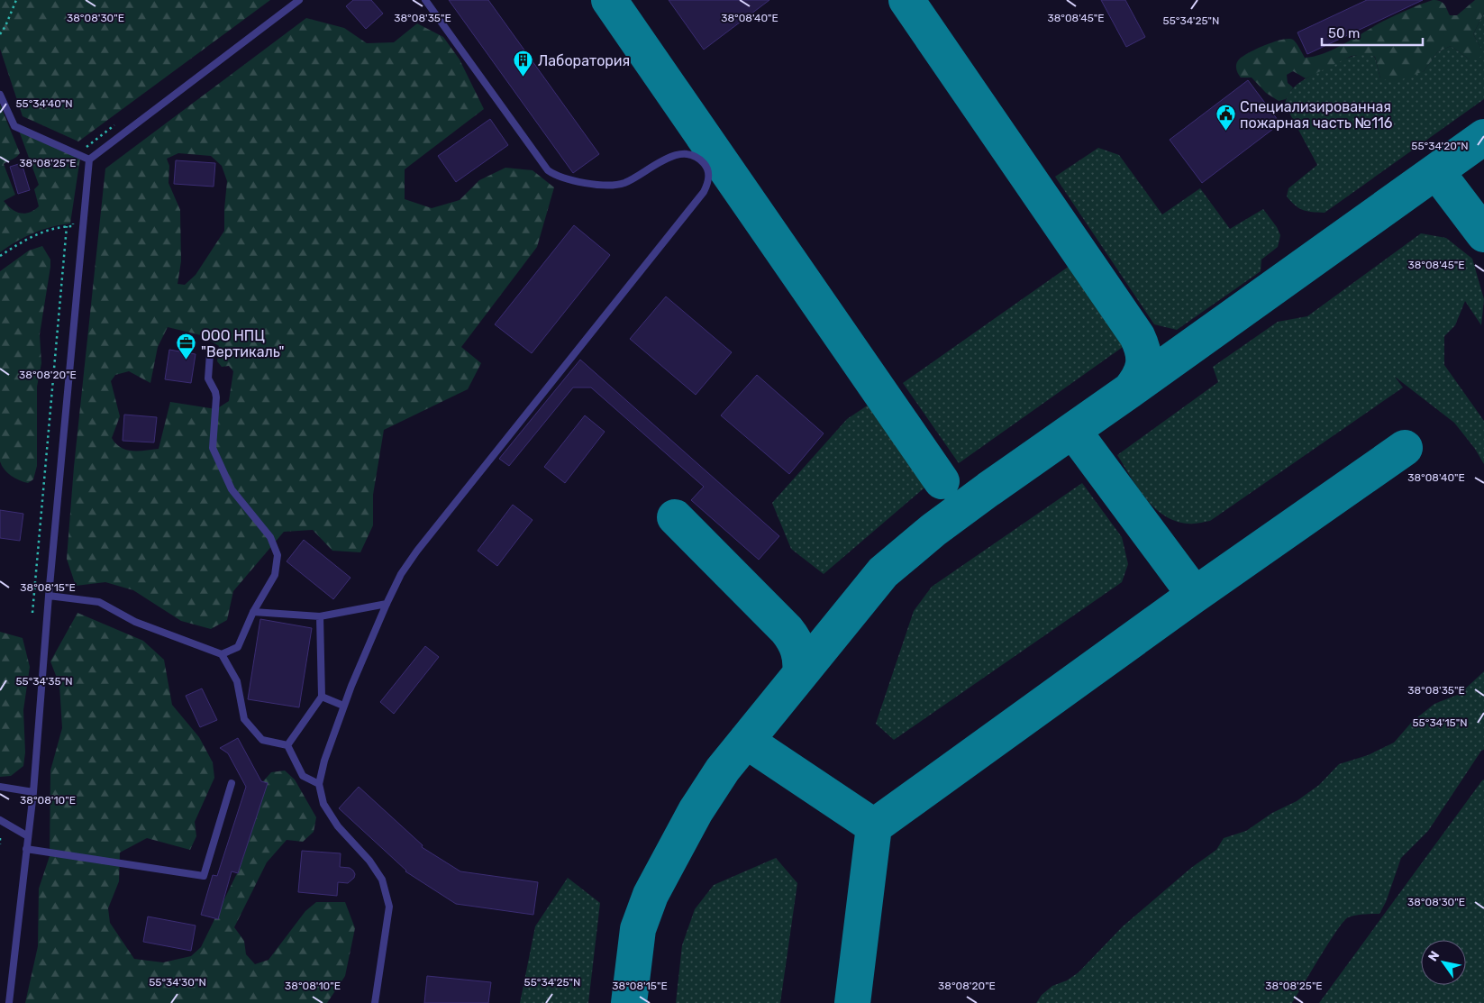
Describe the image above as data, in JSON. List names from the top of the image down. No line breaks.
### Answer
{"places":{"building":["Лаборатория"],"public building":["Специализированная пожарная часть №116"],"office":["ООО НПЦ \"Вертикаль\""]},"scale_bar":"50 m","north":"top left","coordinates":["38°08'30\"E","38°08'35\"E","38°08'40\"E","38°08'45\"E","55°34'25\"N","55°34'40\"N","55°34'20\"N","38°08'25\"E","38°08'20\"E","38°08'15\"E","55°34'35\"N","55°34'15\"N","38°08'10\"E","55°34'30\"N"]}
